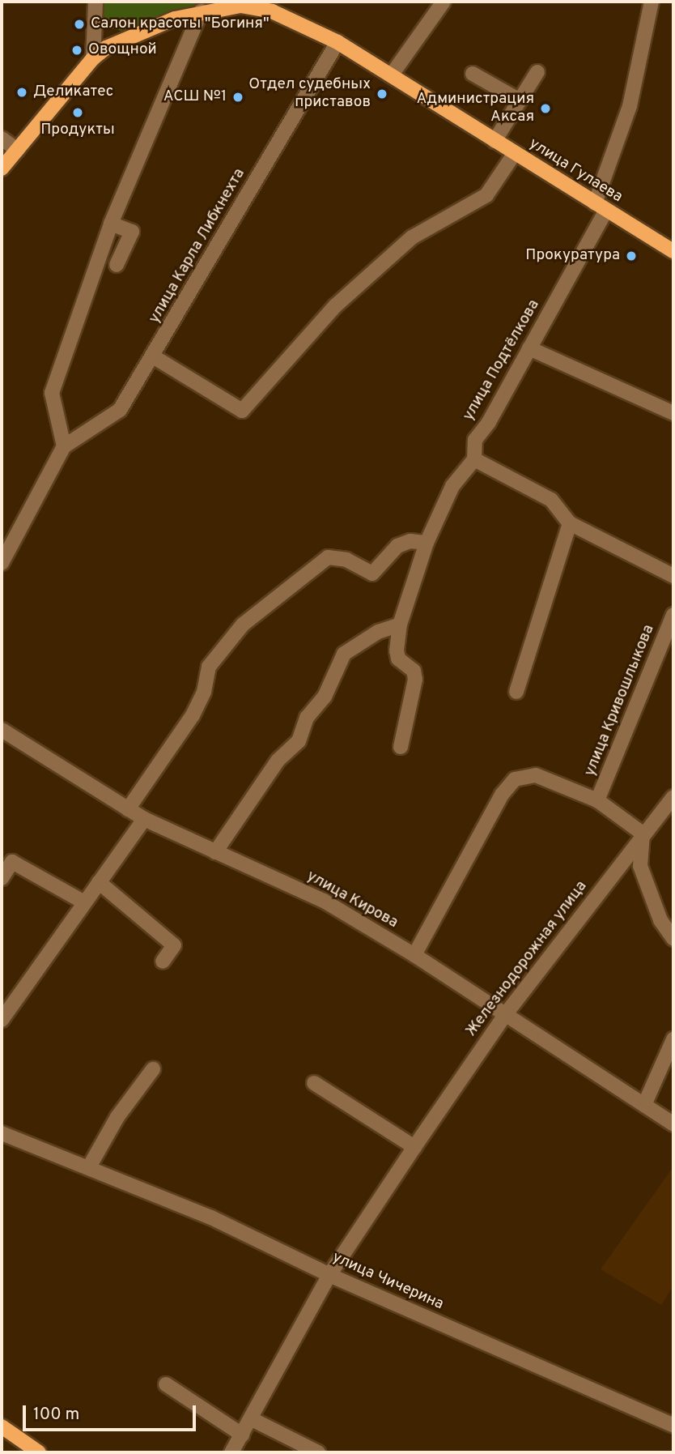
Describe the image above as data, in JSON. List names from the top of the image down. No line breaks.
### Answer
{"streets":{"main road":["улица Гулаева"],"street":["улица Карла Либкнехта","улица Подтёлкова","улица Кривошлыкова","улица Кирова","Железнодорожная улица","улица Чичерина"]},"crossings":[["улица Гулаева","улица Карла Либкнехта"],["улица Гулаева","улица Подтёлкова"],["улица Кривошлыкова","улица Кирова"],["улица Кривошлыкова","Железнодорожная улица"],["улица Кирова","Железнодорожная улица"],["Железнодорожная улица","улица Чичерина"]],"places":["Салон красоты \"Богиня\"","Овощной","Деликатес","Отдел судебных приставов","АСШ №1","Администрация Аксая","Продукты","Прокуратура"],"scale_bar":"100 m"}
